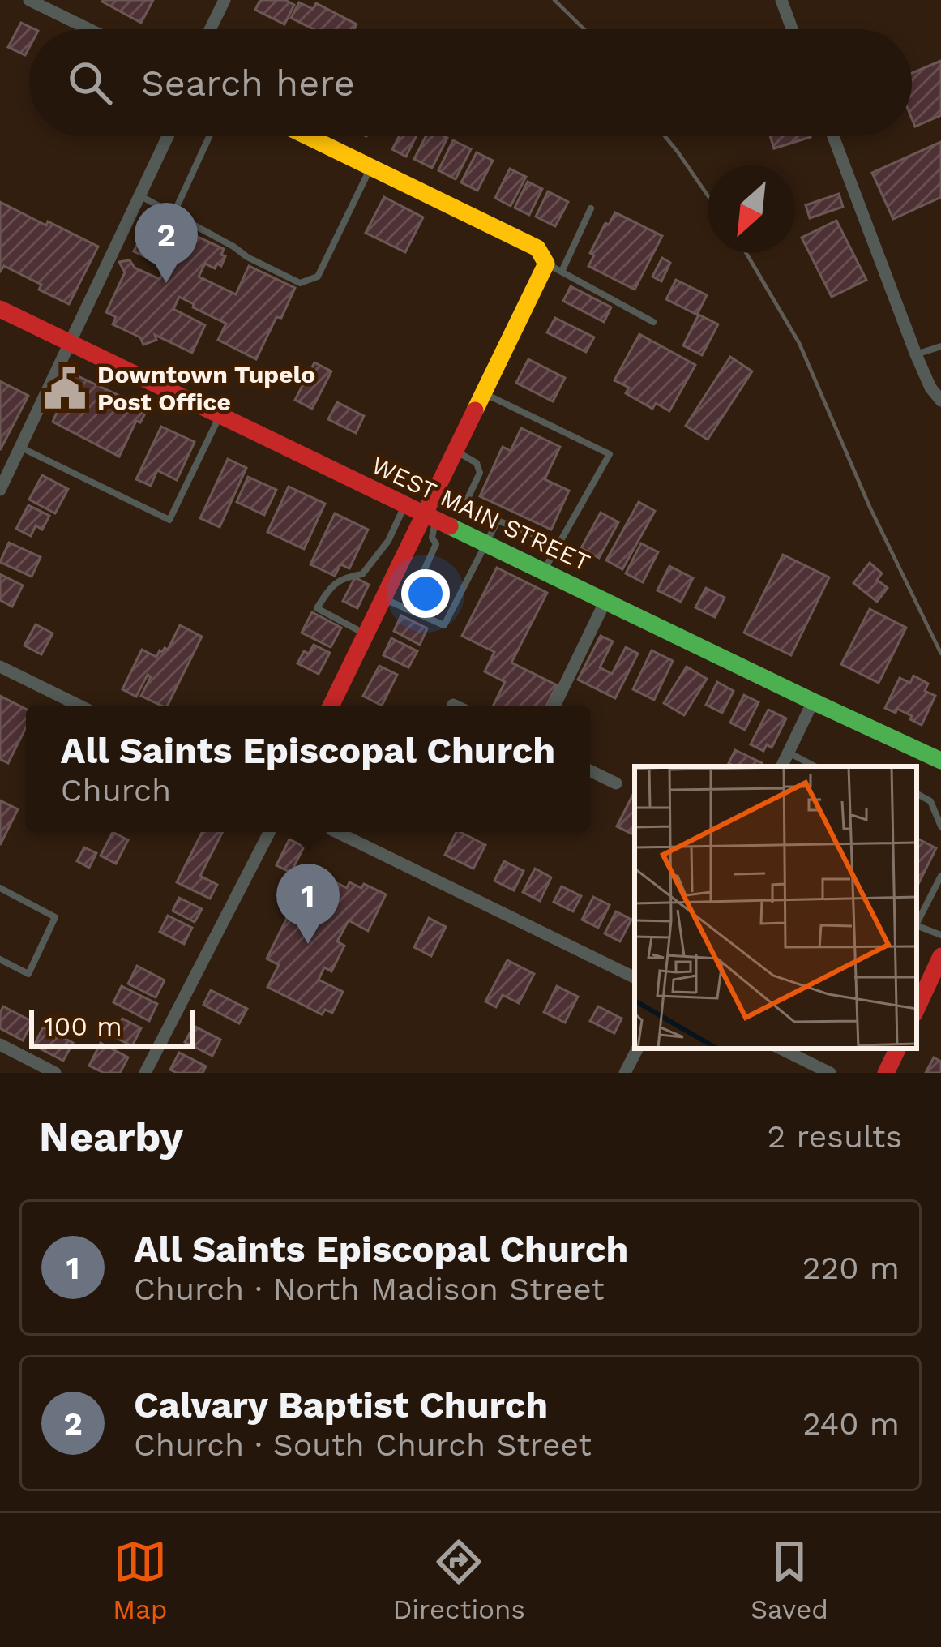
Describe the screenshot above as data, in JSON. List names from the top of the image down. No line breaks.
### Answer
{"streets":{"main road":["WEST MAIN STREET"]},"places":{"public building":["Downtown Tupelo Post Office"]},"scale_bar":"100 m","north":"bottom left","page":{"search":"Search here","pins":["2","1"],"popup":["All Saints Episcopal Church","Church"],"scale":"100 m","heading":["Nearby","2 results"],"list":[{"mark":"1","name":"All Saints Episcopal Church","note":"Church · North Madison Street","value":"220 m"},{"mark":"2","name":"Calvary Baptist Church","note":"Church · South Church Street","value":"240 m"}],"nav":["Map","Directions","Saved"]}}
